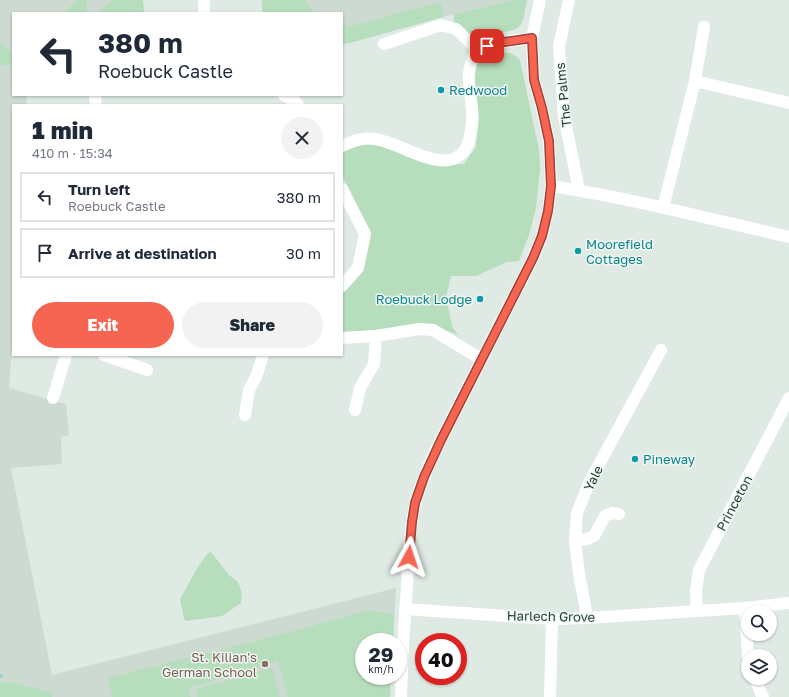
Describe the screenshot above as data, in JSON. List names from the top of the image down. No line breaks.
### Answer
{"streets":{"street":["The Palms","Yale","Princeton","Harlech Grove"]},"crossings":[["Yale","Harlech Grove"],["Princeton","Harlech Grove"]],"places":["Redwood","Moorefield Cottages","Roebuck Lodge","Pineway","St. Kilian's German School"],"page":{"turn":["380 m","Roebuck Castle"],"heading":["1 min","410 m · 15:34"],"list":[{"name":"Turn left","note":"Roebuck Castle","value":"380 m"},{"name":"Arrive at destination","value":"30 m"}],"buttons":["Exit","Share"],"speed":"29 km/h","limit":"40"}}
